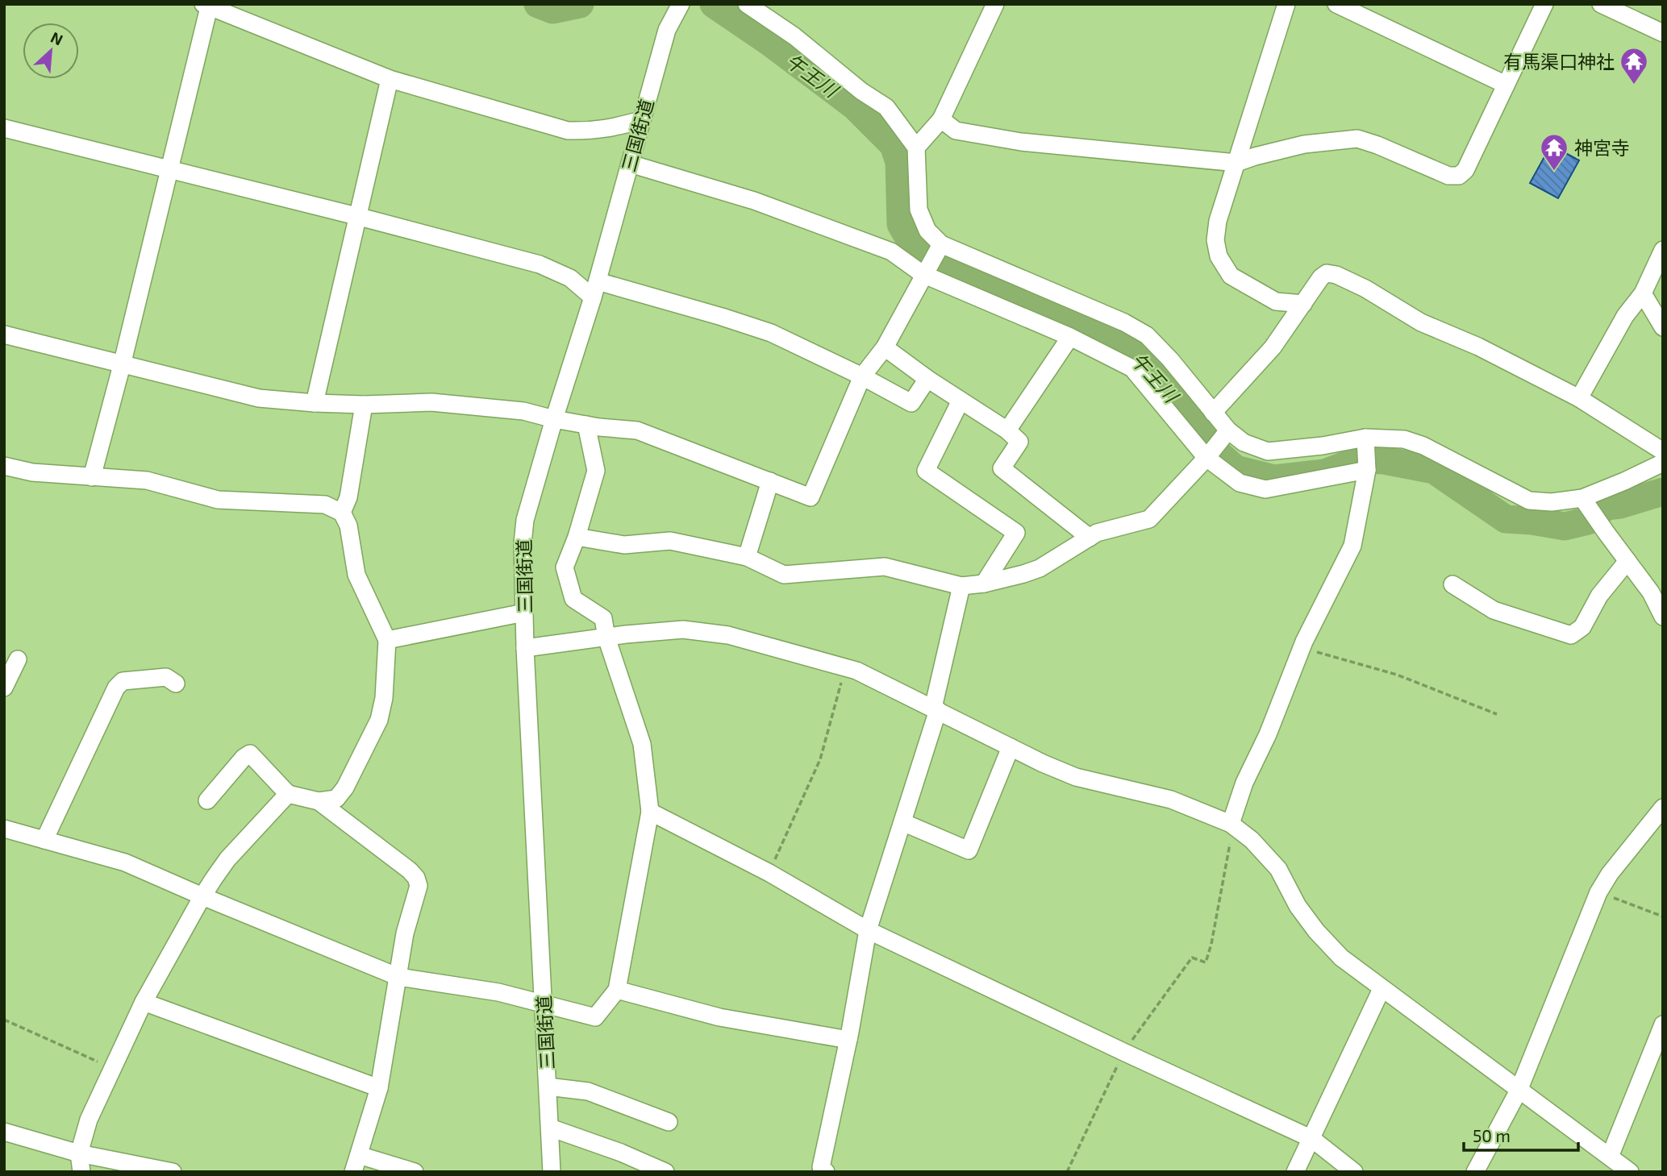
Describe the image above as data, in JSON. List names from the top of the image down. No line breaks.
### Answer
{"streets":{"street":["三国街道"]},"water":["午王川"],"places":{"temple":["有馬渠口神社","神宮寺"]},"scale_bar":"50 m","north":"top right"}
